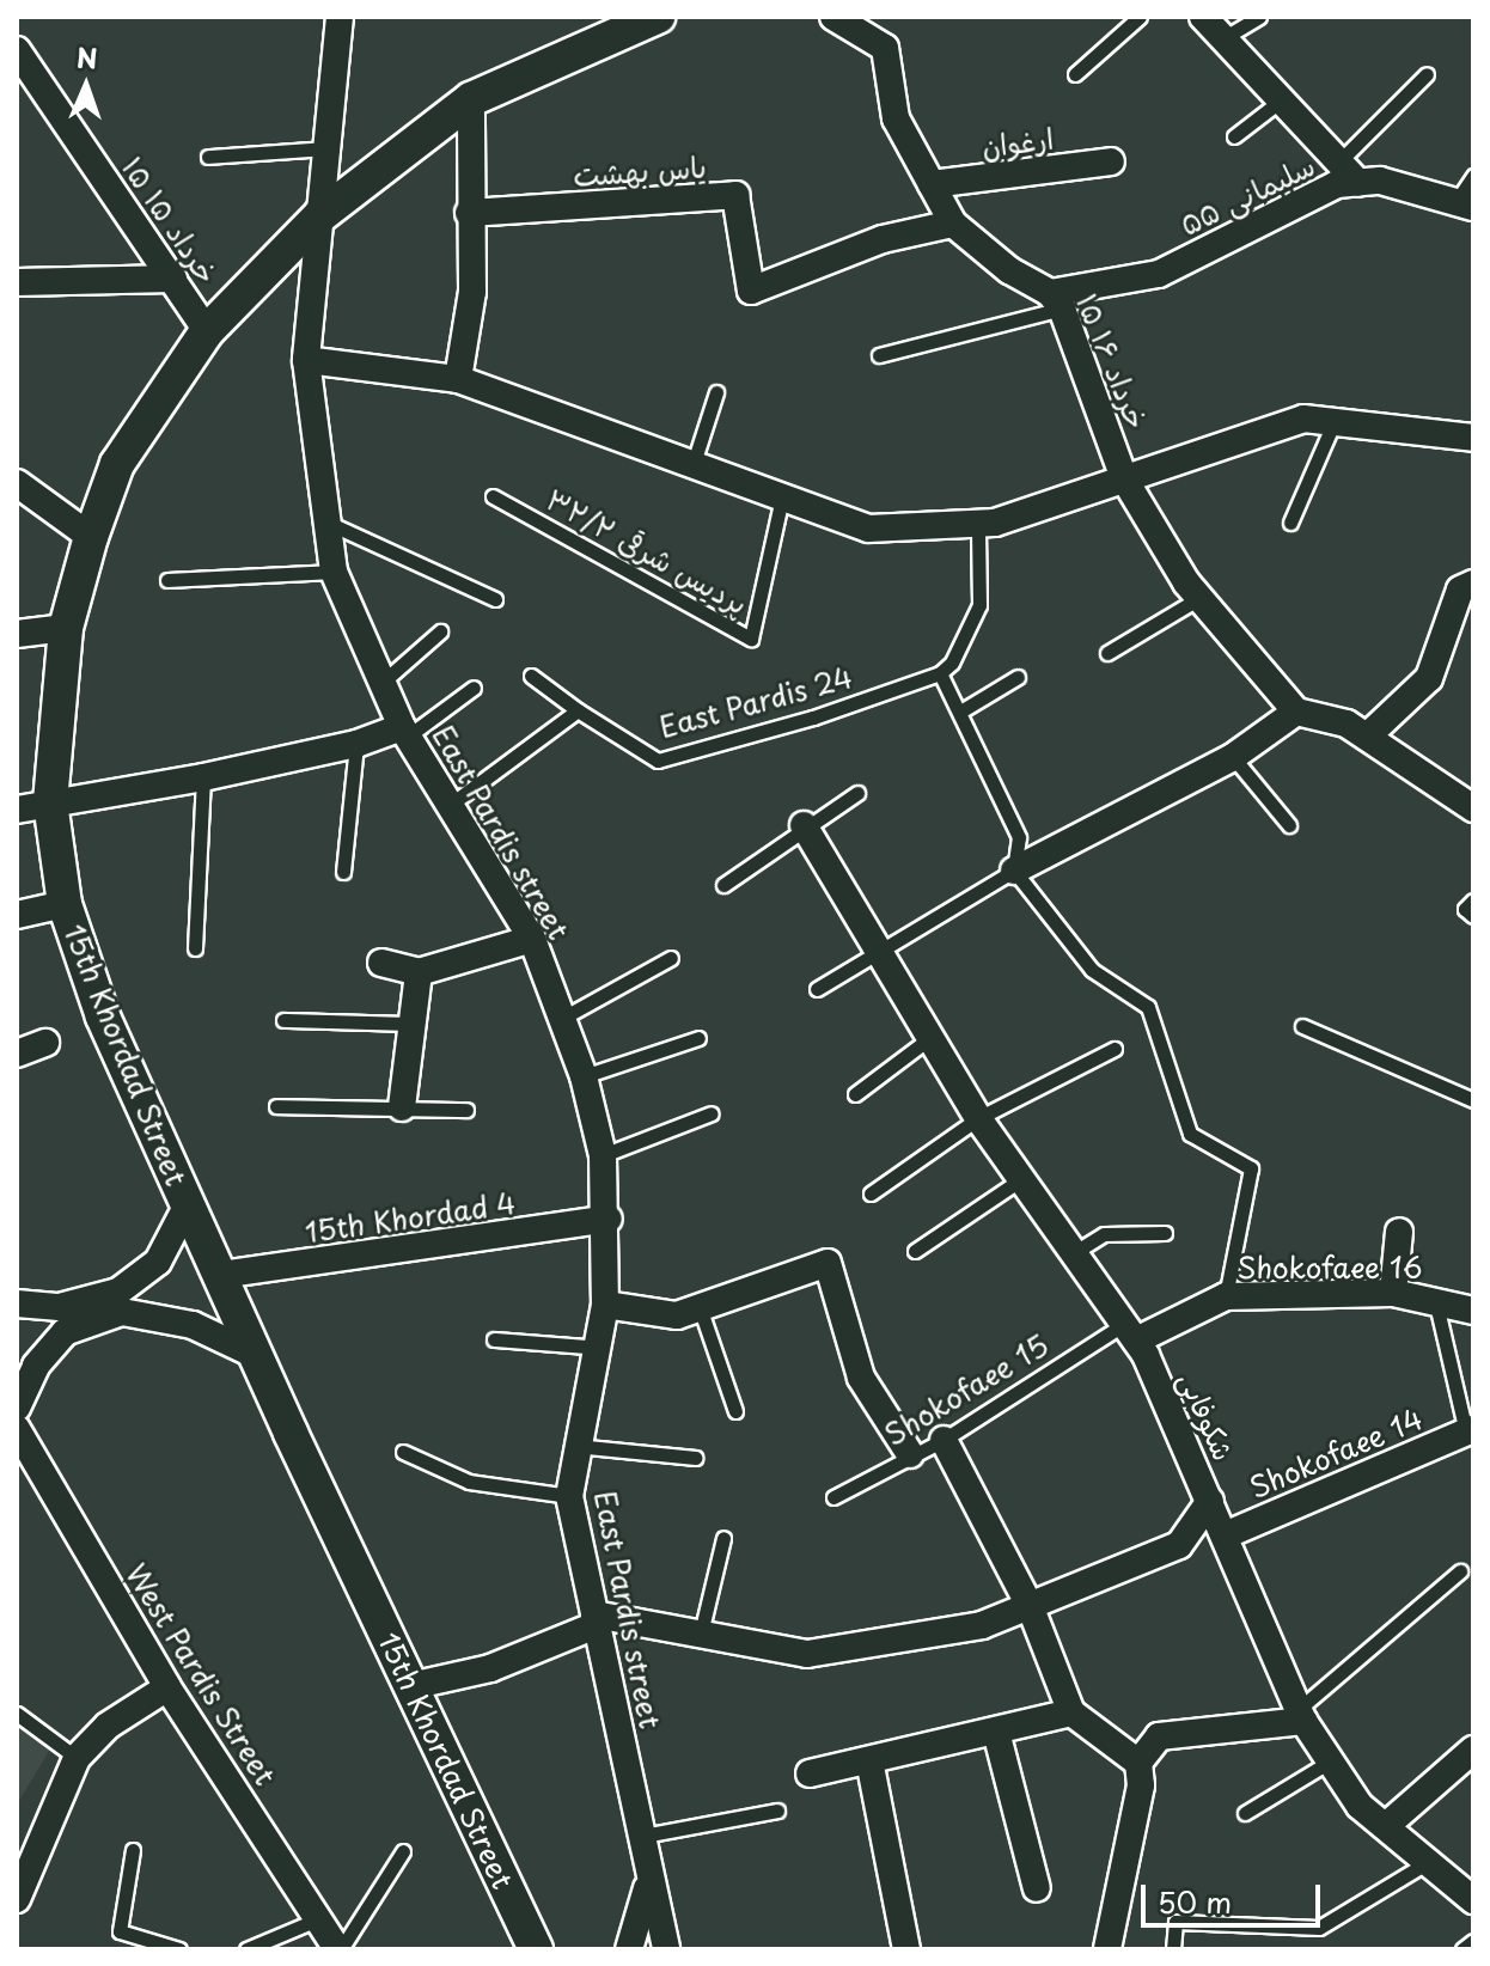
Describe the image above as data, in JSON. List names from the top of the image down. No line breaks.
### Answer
{"streets":{"street":["ارغوان","یاس بهشت","سلیمانی ۵۵","۱۵ خرداد ۱۵","۱۵ خرداد ۱۶","East Pardis street","15th Khordad Street","15th Khordad 4","Shokofaee 16","شکوفایی","Shokofaee 14","West Pardis Street"],"lane":["پردیس شرقی ۳۲/۲","East Pardis 24","Shokofaee 15"]},"crossings":[["ارغوان","۱۵ خرداد ۱۶"],["یاس بهشت","۱۵ خرداد ۱۶"],["سلیمانی ۵۵","۱۵ خرداد ۱۶"],["۱۵ خرداد ۱۵","15th Khordad Street"],["East Pardis street","15th Khordad Street"],["East Pardis street","15th Khordad 4"],["15th Khordad Street","15th Khordad 4"],["Shokofaee 16","Shokofaee 15"],["Shokofaee 16","شکوفایی"],["Shokofaee 15","شکوفایی"],["شکوفایی","Shokofaee 14"]],"scale_bar":"50 m","north":"top"}
